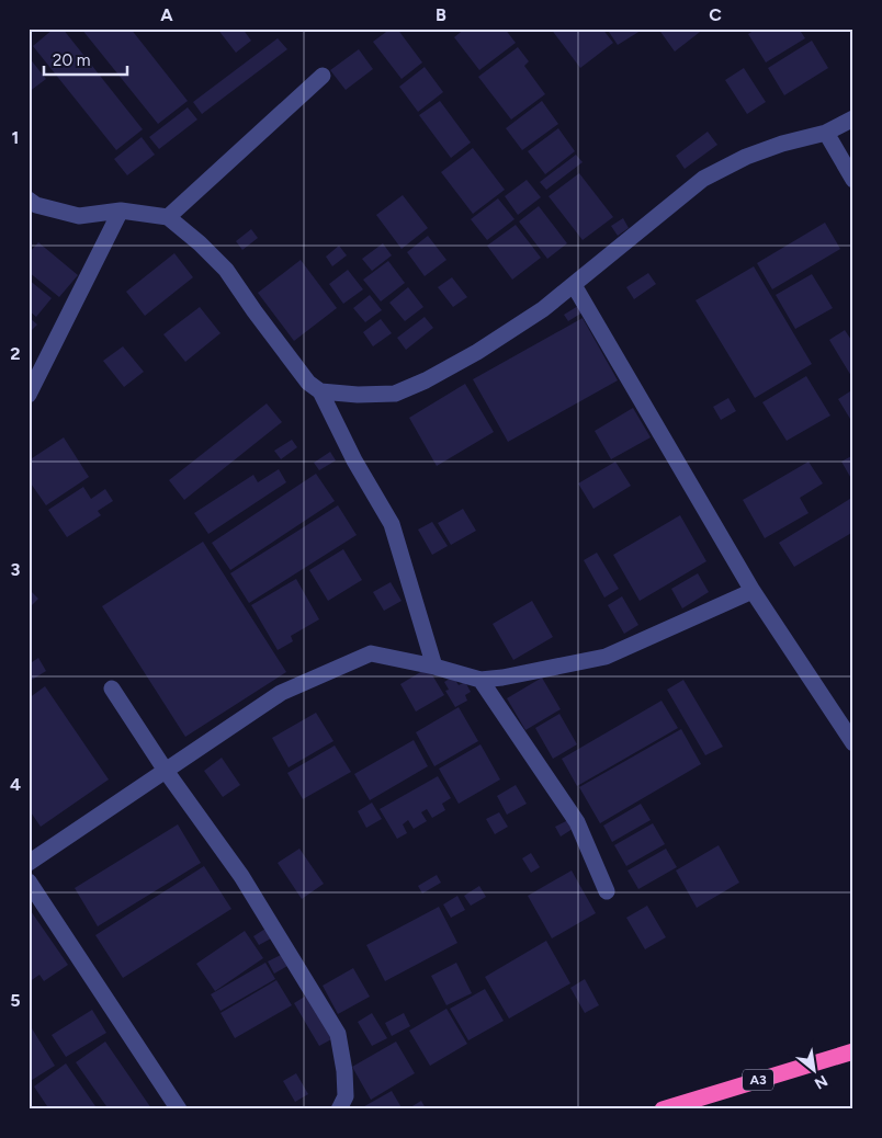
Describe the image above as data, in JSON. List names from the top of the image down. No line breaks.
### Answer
{"streets":{"highway":["A3"]},"scale_bar":"20 m","north":"bottom right","grid":{"columns":["A","B","C"],"rows":["1","2","3","4","5"]}}
